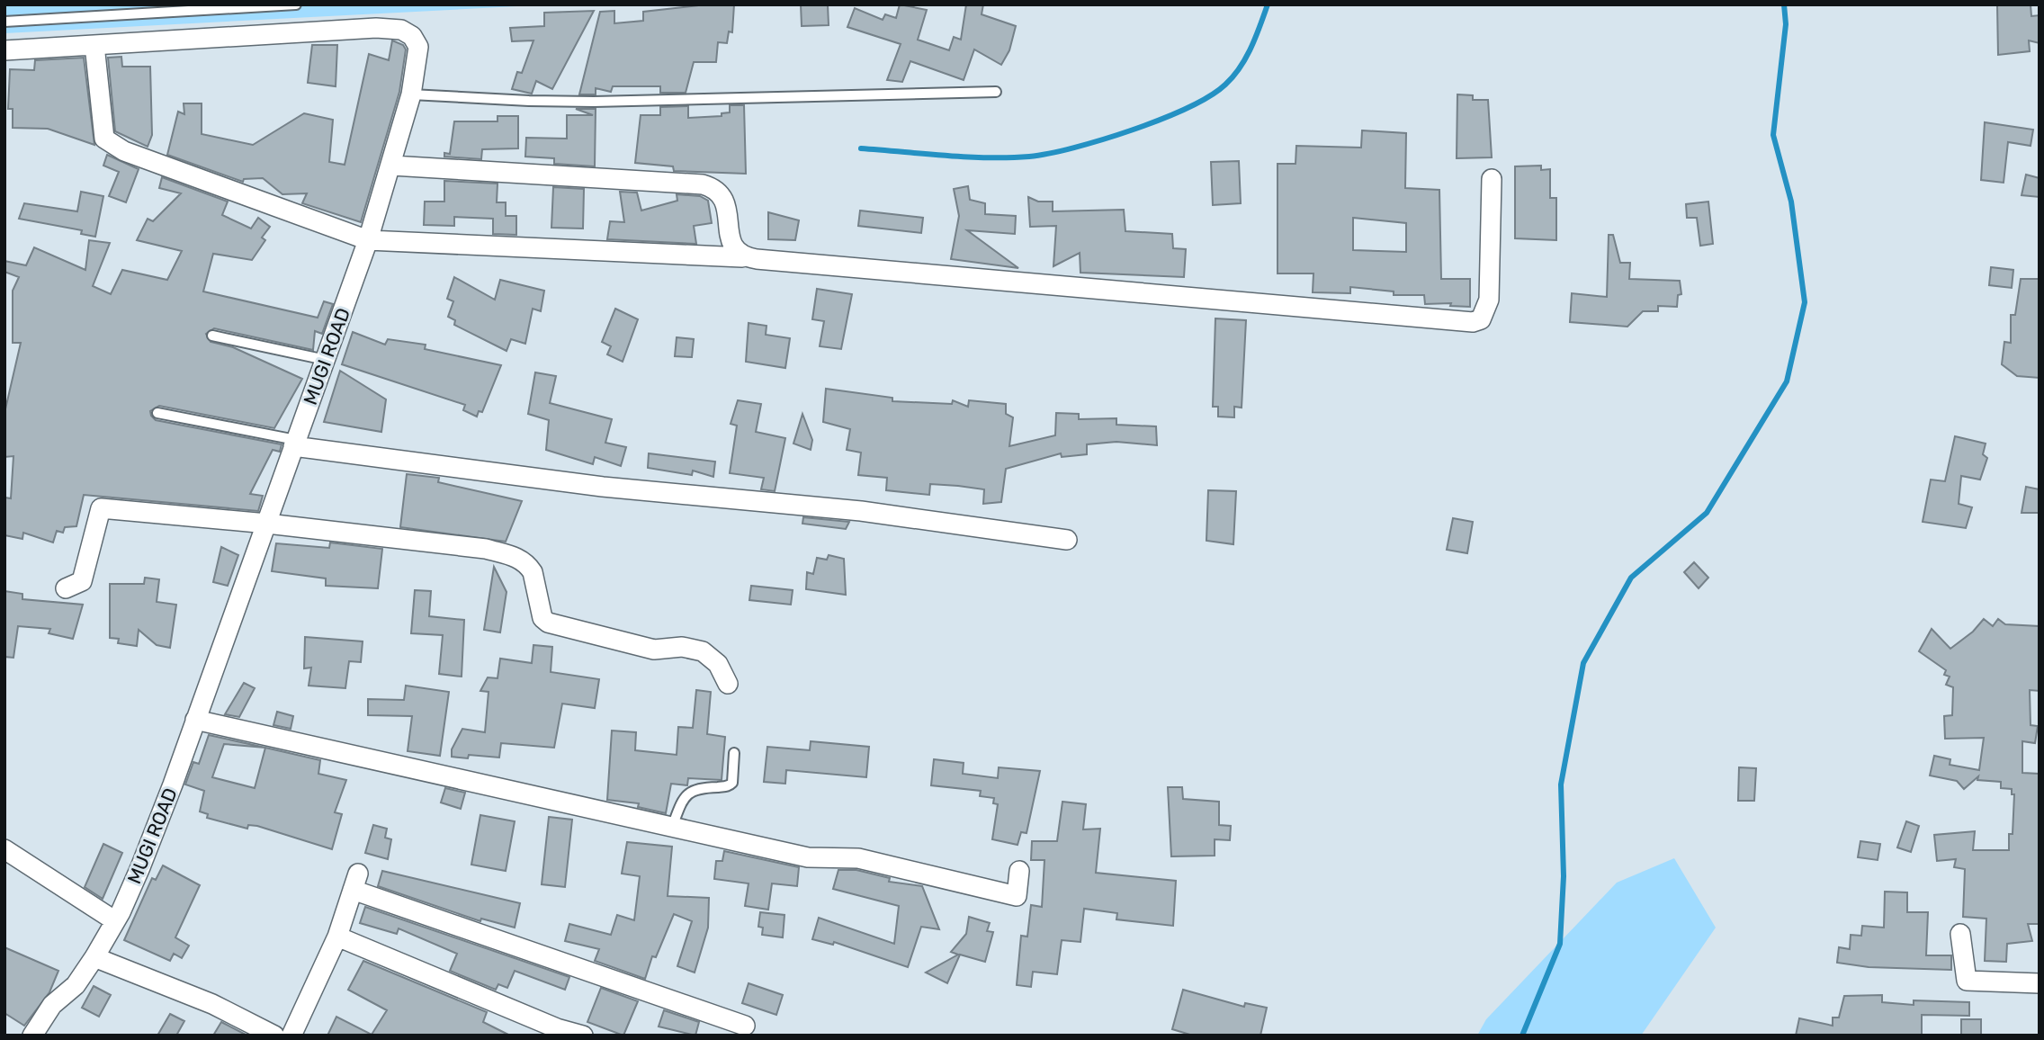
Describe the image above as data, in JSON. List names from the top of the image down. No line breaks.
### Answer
{"streets":{"street":["MUGI ROAD"]}}
